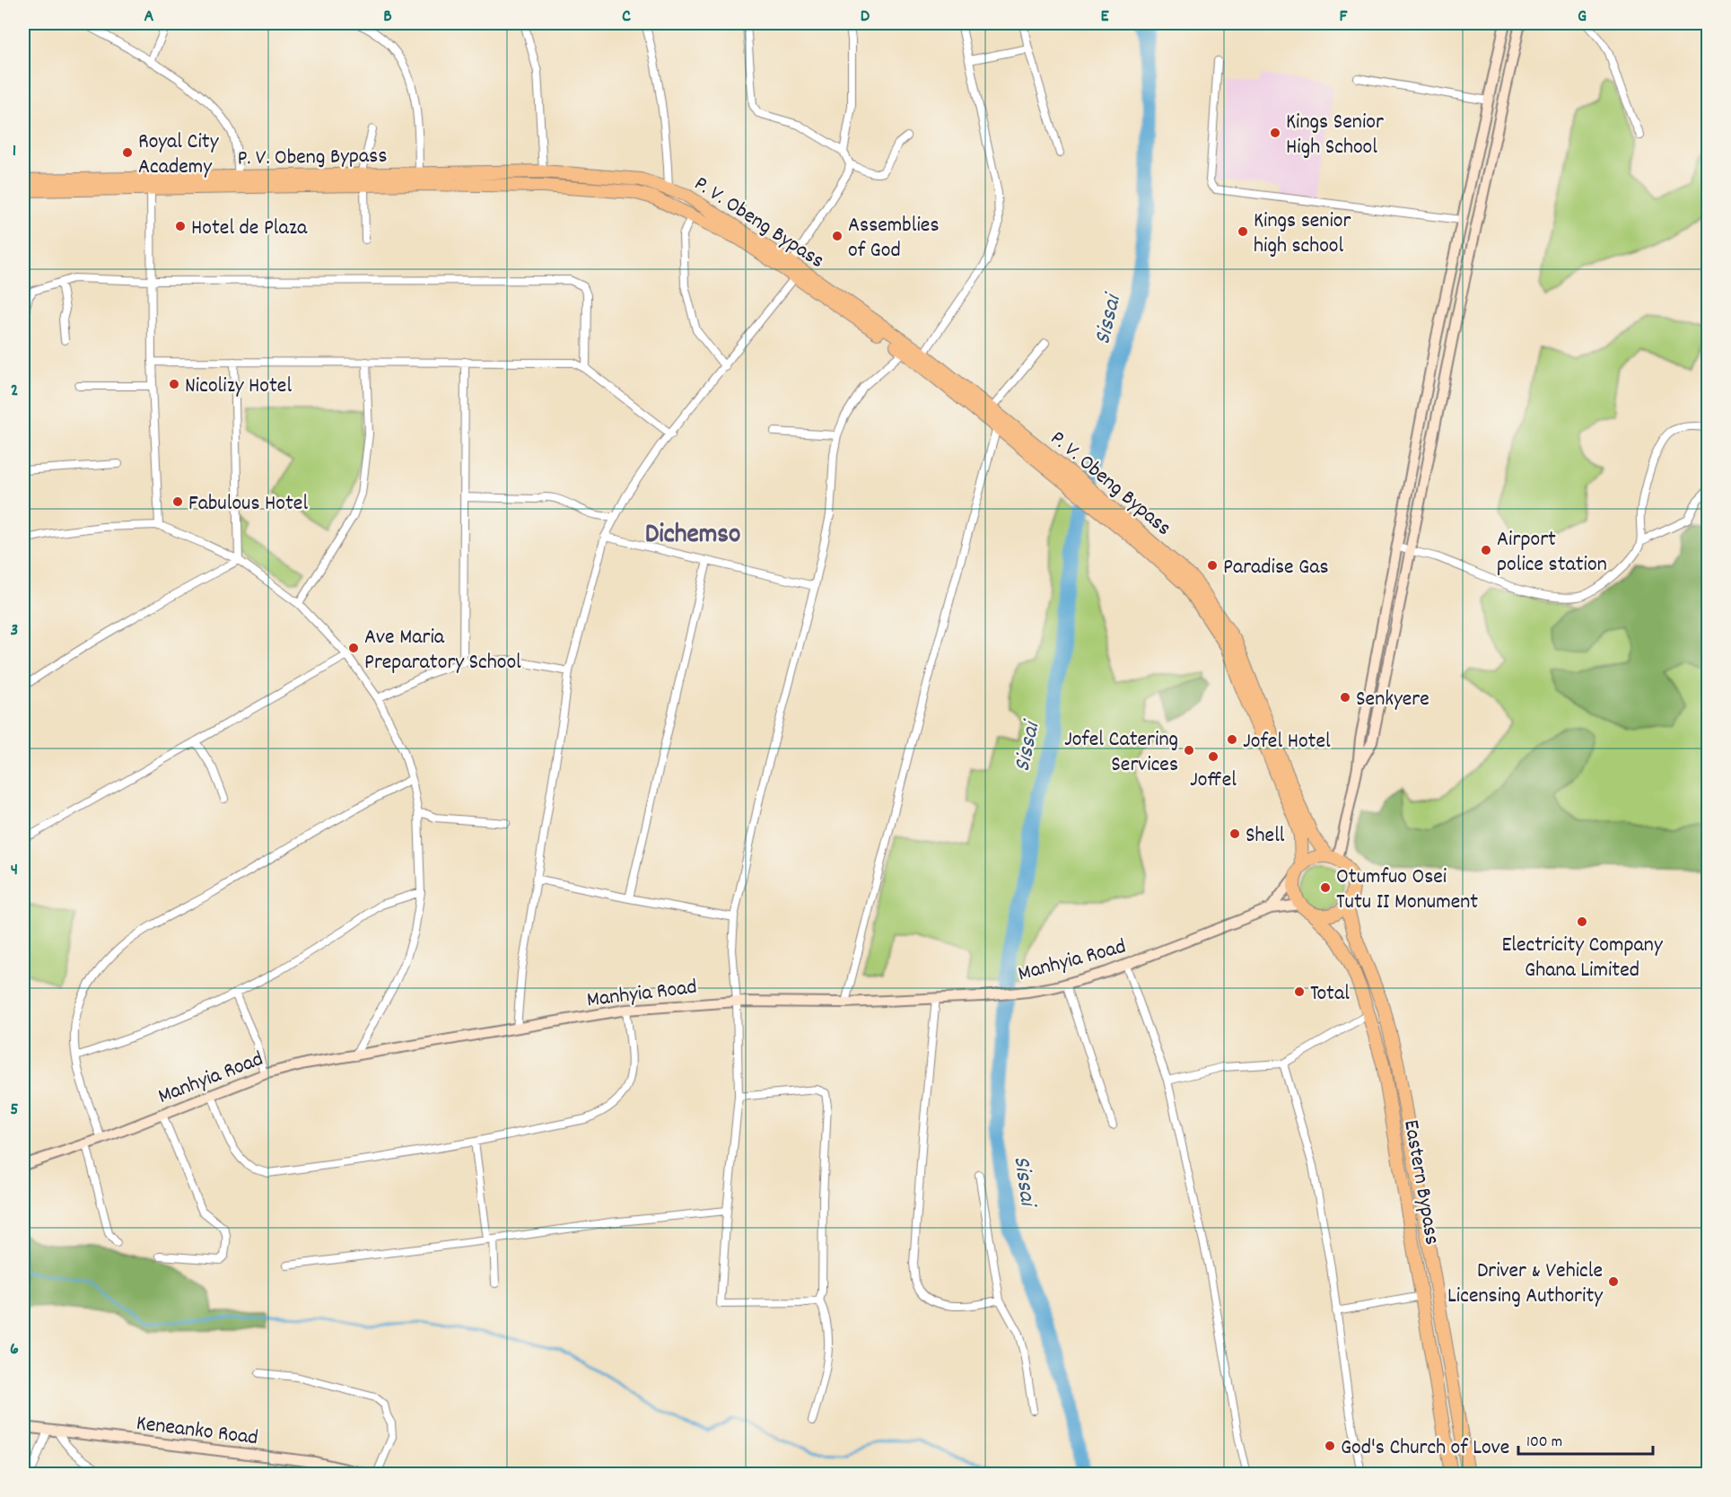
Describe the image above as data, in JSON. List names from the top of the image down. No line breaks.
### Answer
{"streets":{"highway":["P. V. Obeng Bypass","Eastern Bypass"],"street":["Manhyia Road","Keneanko Road"]},"crossings":[["P. V. Obeng Bypass","Manhyia Road"],["P. V. Obeng Bypass","Eastern Bypass"],["Manhyia Road","Eastern Bypass"]],"districts":["Dichemso"],"water":["Sissai"],"places":["Kings Senior High School","Royal City Academy","Hotel de Plaza","Kings senior high school","Assemblies of God","Nicolizy Hotel","Fabulous Hotel","Airport police station","Paradise Gas","Ave Maria Preparatory School","Senkyere","Jofel Hotel","Jofel Catering Services","Joffel","Shell","Otumfuo Osei Tutu II Monument","Electricity Company Ghana Limited","Total","Driver & Vehicle Licensing Authority","God's Church of Love"],"scale_bar":"100 m","grid":{"columns":["A","B","C","D","E","F","G"],"rows":["1","2","3","4","5","6"]}}
